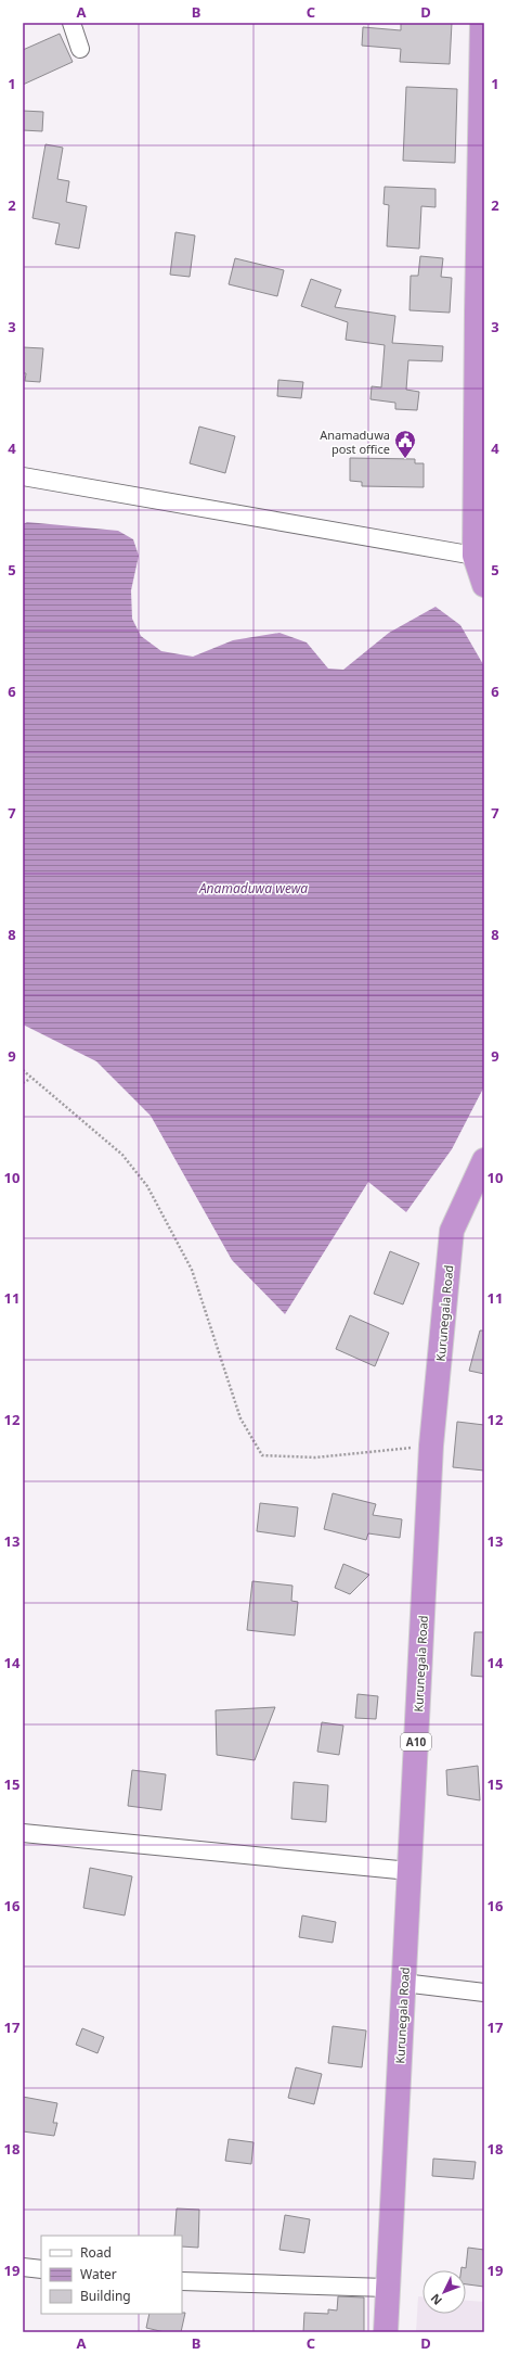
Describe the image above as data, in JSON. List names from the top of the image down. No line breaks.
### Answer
{"streets":{"highway":["Kurunegala Road","A10"]},"water":["Anamaduwa wewa"],"places":{"public building":["Anamaduwa post office"]},"legend":["Road","Water","Building"],"north":"bottom left","grid":{"columns":["A","B","C","D"],"rows":["1","2","3","4","5","6","7","8","9","10","11","12","13","14","15","16","17","18","19"]}}
